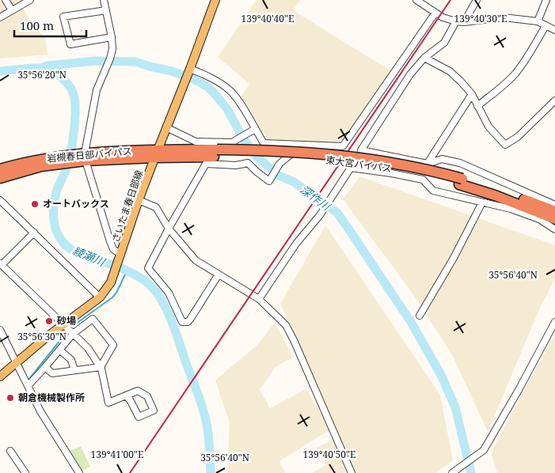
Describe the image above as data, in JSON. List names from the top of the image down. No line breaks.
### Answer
{"streets":{"highway":["岩槻春日部バイパス","東大宮バイパス"],"main road":["さいたま春日部線"]},"crossings":[["岩槻春日部バイパス","東大宮バイパス"],["岩槻春日部バイパス","さいたま春日部線"],["東大宮バイパス","さいたま春日部線"]],"water":["深作川","綾瀬川"],"places":["オートバックス","砂場","朝倉機械製作所"],"scale_bar":"100 m","coordinates":["139°40'40\"E","139°40'30\"E","35°56'20\"N","35°56'40\"N","35°56'30\"N","139°41'00\"E","139°40'50\"E"]}
